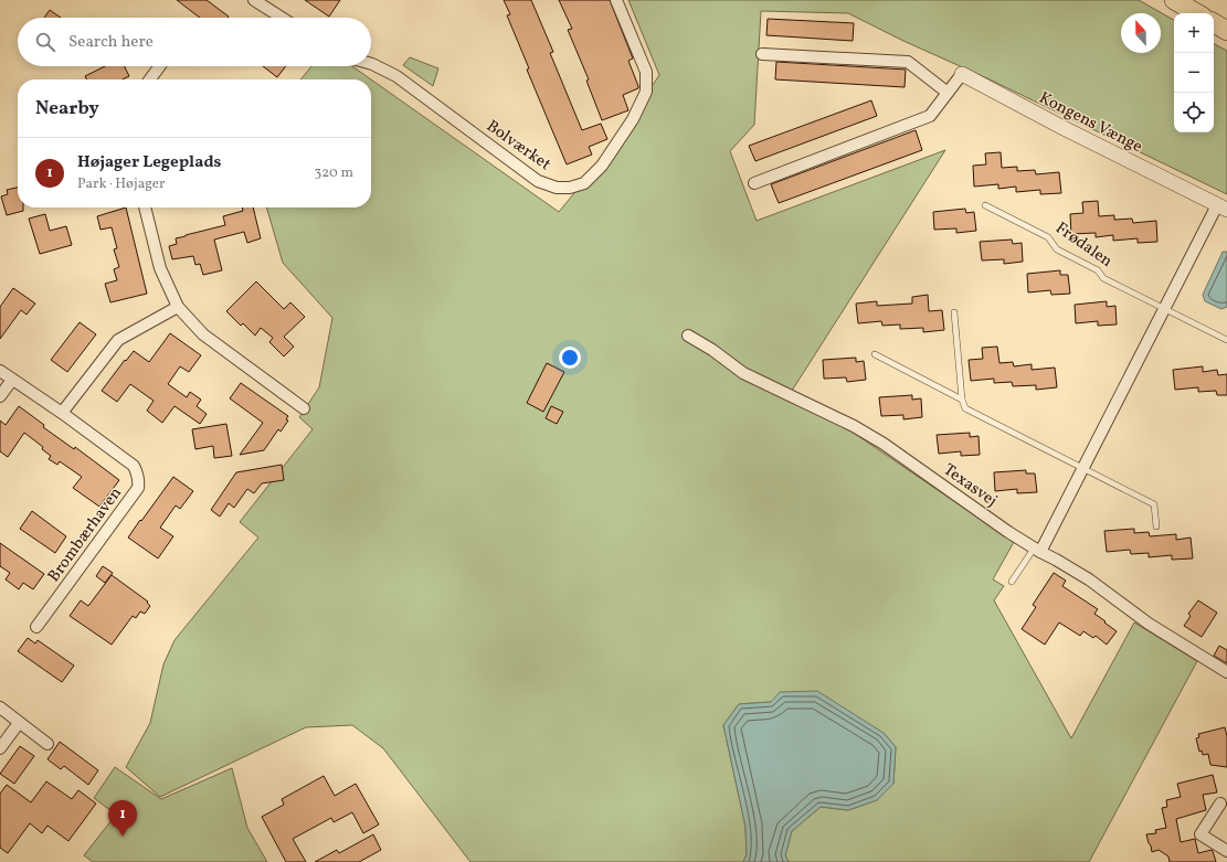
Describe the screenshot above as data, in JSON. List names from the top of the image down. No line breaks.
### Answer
{"streets":{"street":["Kongens Vænge","Bolværket","Texasvej","Brombærhaven"],"lane":["Frødalen"]},"north":"top","page":{"map_buttons":["+","−"],"search":"Search here","heading":"Nearby","list":[{"mark":"1","name":"Højager Legeplads","note":"Park · Højager","value":"320 m"}],"pins":"1"}}
